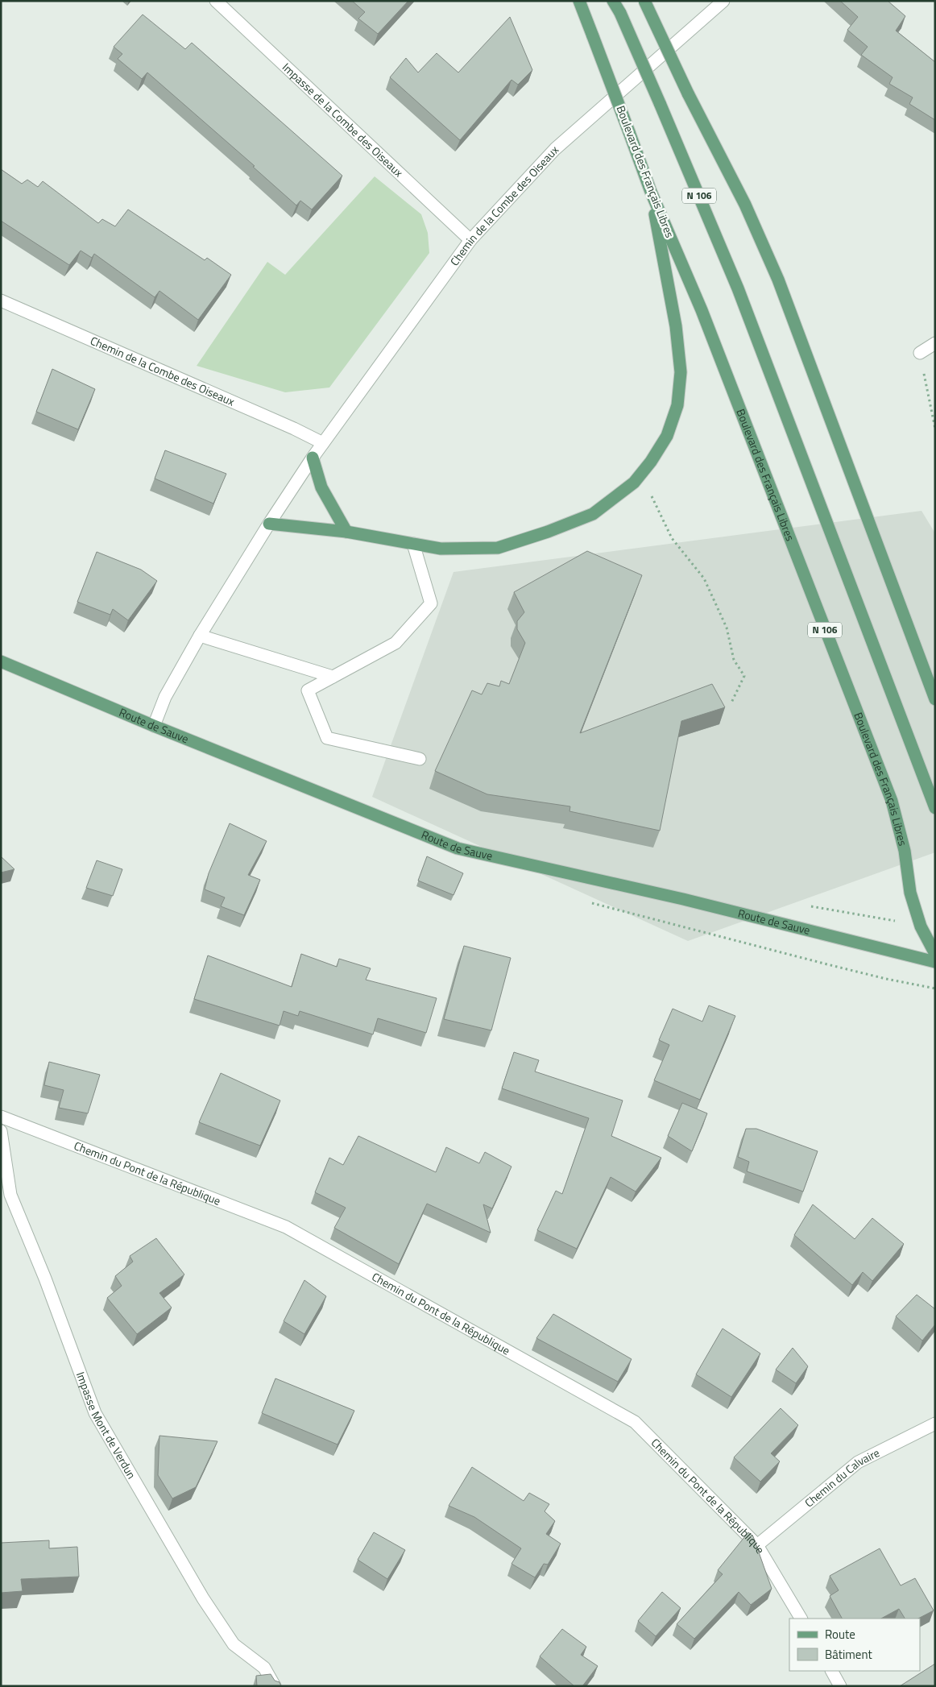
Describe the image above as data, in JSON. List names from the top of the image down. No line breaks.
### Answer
{"streets":{"main road":["Boulevard des Français Libres","N 106","Route de Sauve"],"street":["Impasse de la Combe des Oiseaux","Chemin de la Combe des Oiseaux","Chemin du Pont de la République","Impasse Mont de Verdun","Chemin du Calvaire"]},"crossings":[["Impasse de la Combe des Oiseaux","Chemin de la Combe des Oiseaux"],["Chemin de la Combe des Oiseaux","Route de Sauve"],["Chemin du Pont de la République","Chemin du Calvaire"]],"legend":["Route","Bâtiment"]}
